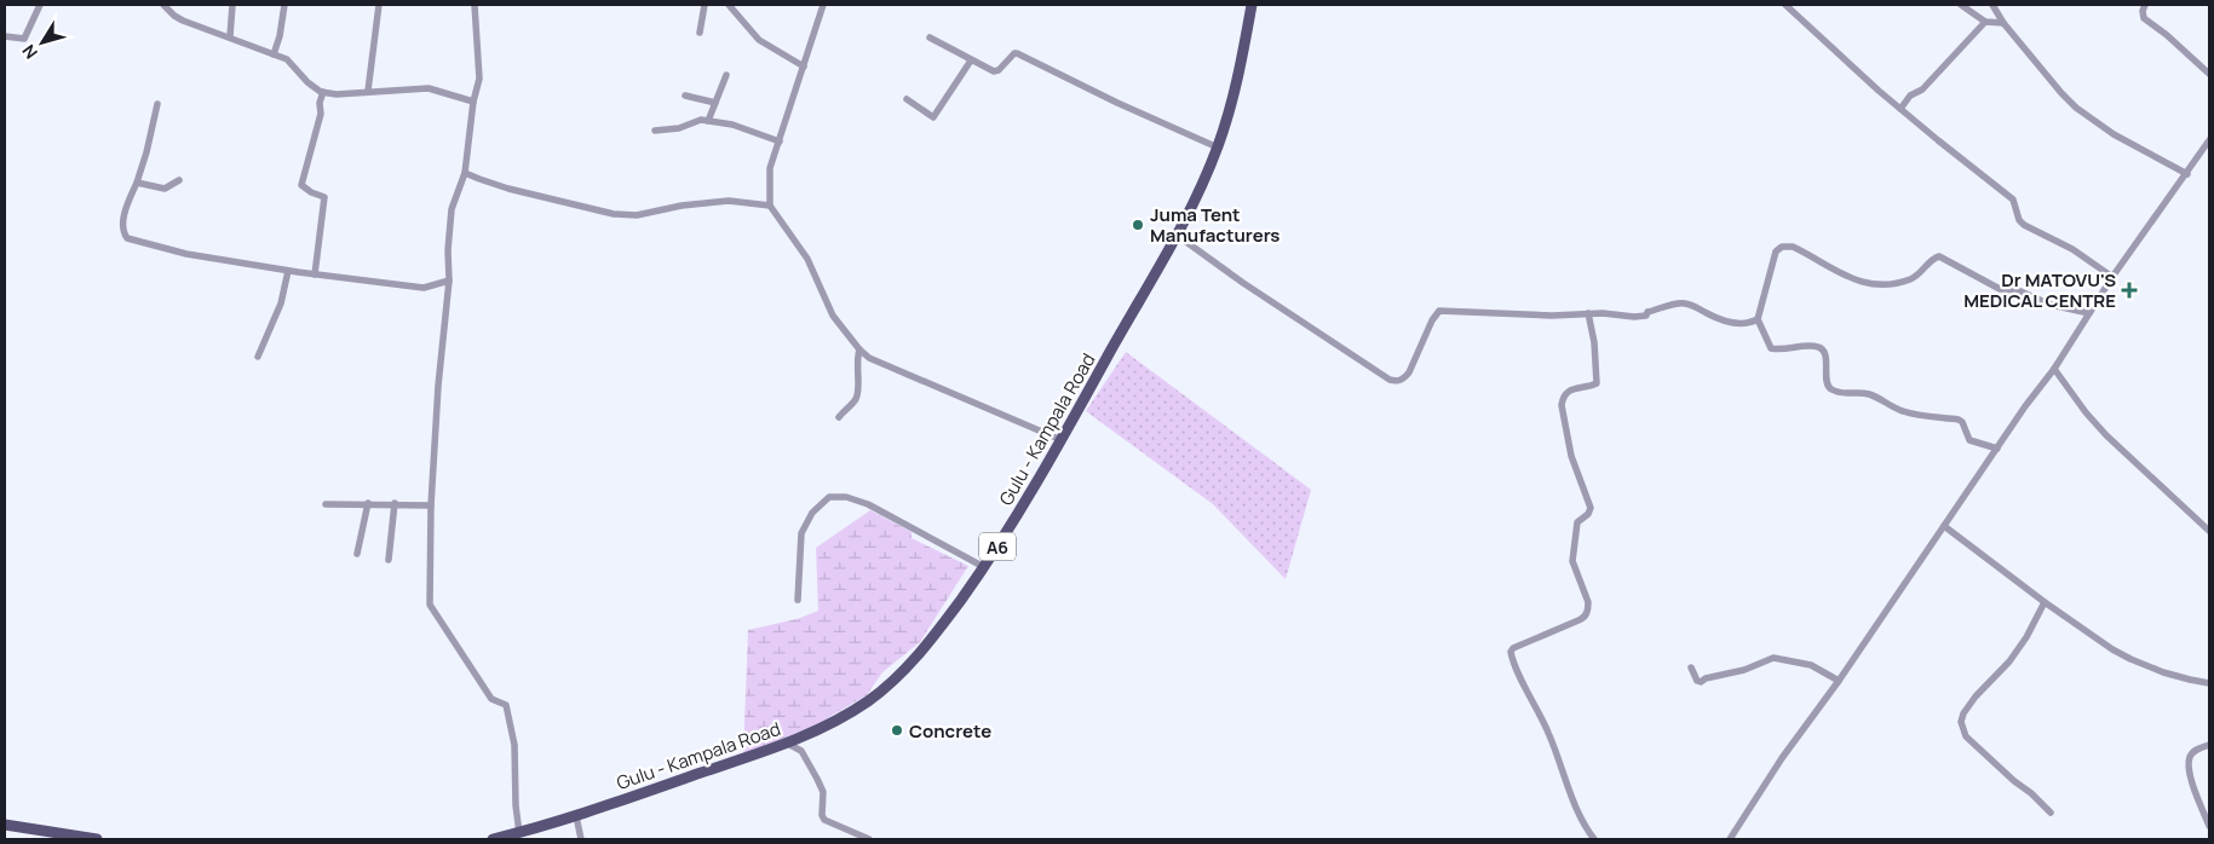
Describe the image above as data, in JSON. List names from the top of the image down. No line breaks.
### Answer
{"streets":{"main road":["Gulu - Kampala Road","A6"]},"places":{"other":["Juma Tent Manufacturers","Concrete"],"health":["Dr MATOVU'S MEDICAL CENTRE"]},"north":"bottom left"}
